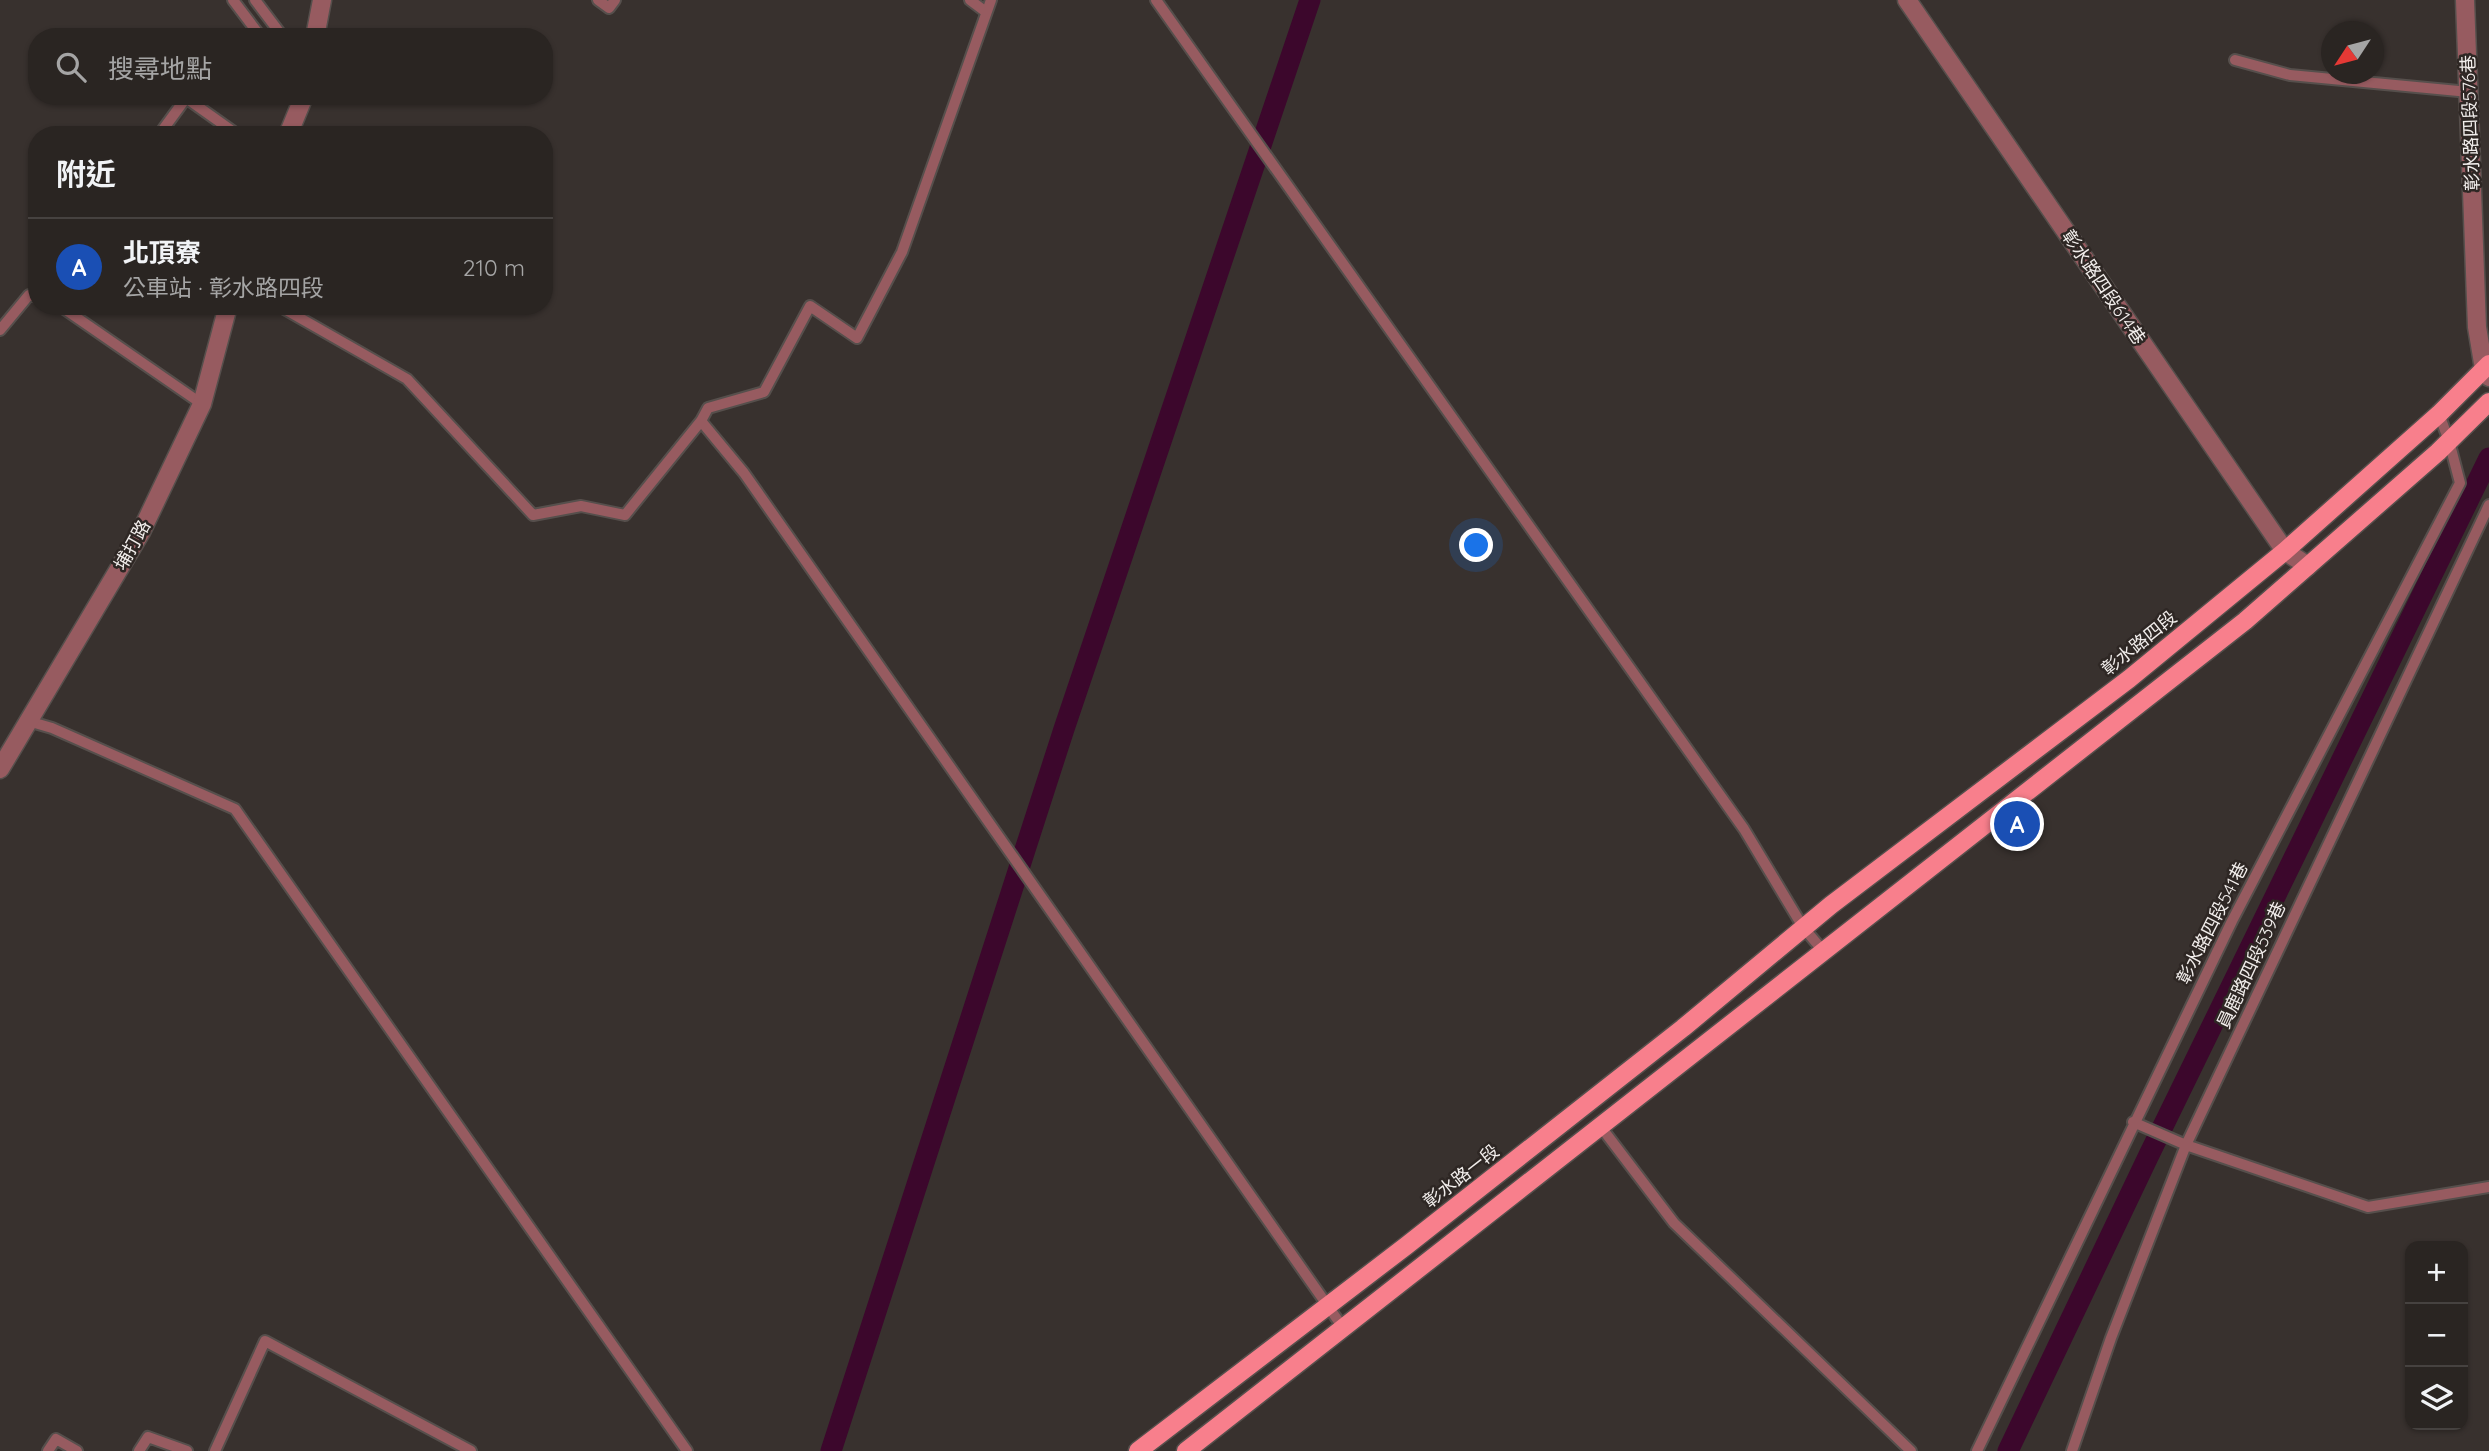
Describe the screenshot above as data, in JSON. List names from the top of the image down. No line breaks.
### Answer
{"streets":{"main road":["彰水路四段","彰水路一段"],"street":["彰水路四段576巷","彰水路四段614巷","埔打路"],"lane":["彰水路四段541巷","員鹿路四段539巷"]},"crossings":[["彰水路四段576巷","彰水路四段"],["彰水路四段614巷","彰水路四段"],["彰水路四段","彰水路四段541巷"],["彰水路四段","彰水路一段"]],"north":"bottom left","page":{"search":"搜尋地點","heading":"附近","list":[{"mark":"A","name":"北頂寮","note":"公車站 · 彰水路四段","value":"210 m"}],"pins":"A","map_buttons":["+","−"]}}
